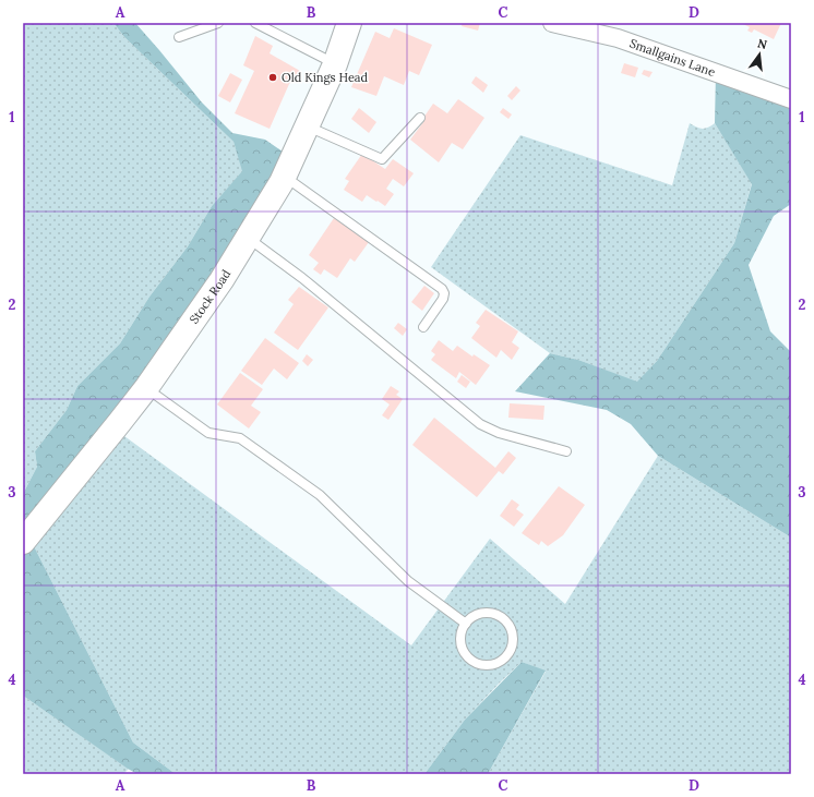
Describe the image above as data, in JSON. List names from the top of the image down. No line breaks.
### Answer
{"streets":{"main road":["Stock Road"],"street":["Smallgains Lane"]},"places":["Old Kings Head"],"north":"top","grid":{"columns":["A","B","C","D"],"rows":["1","2","3","4"]}}
